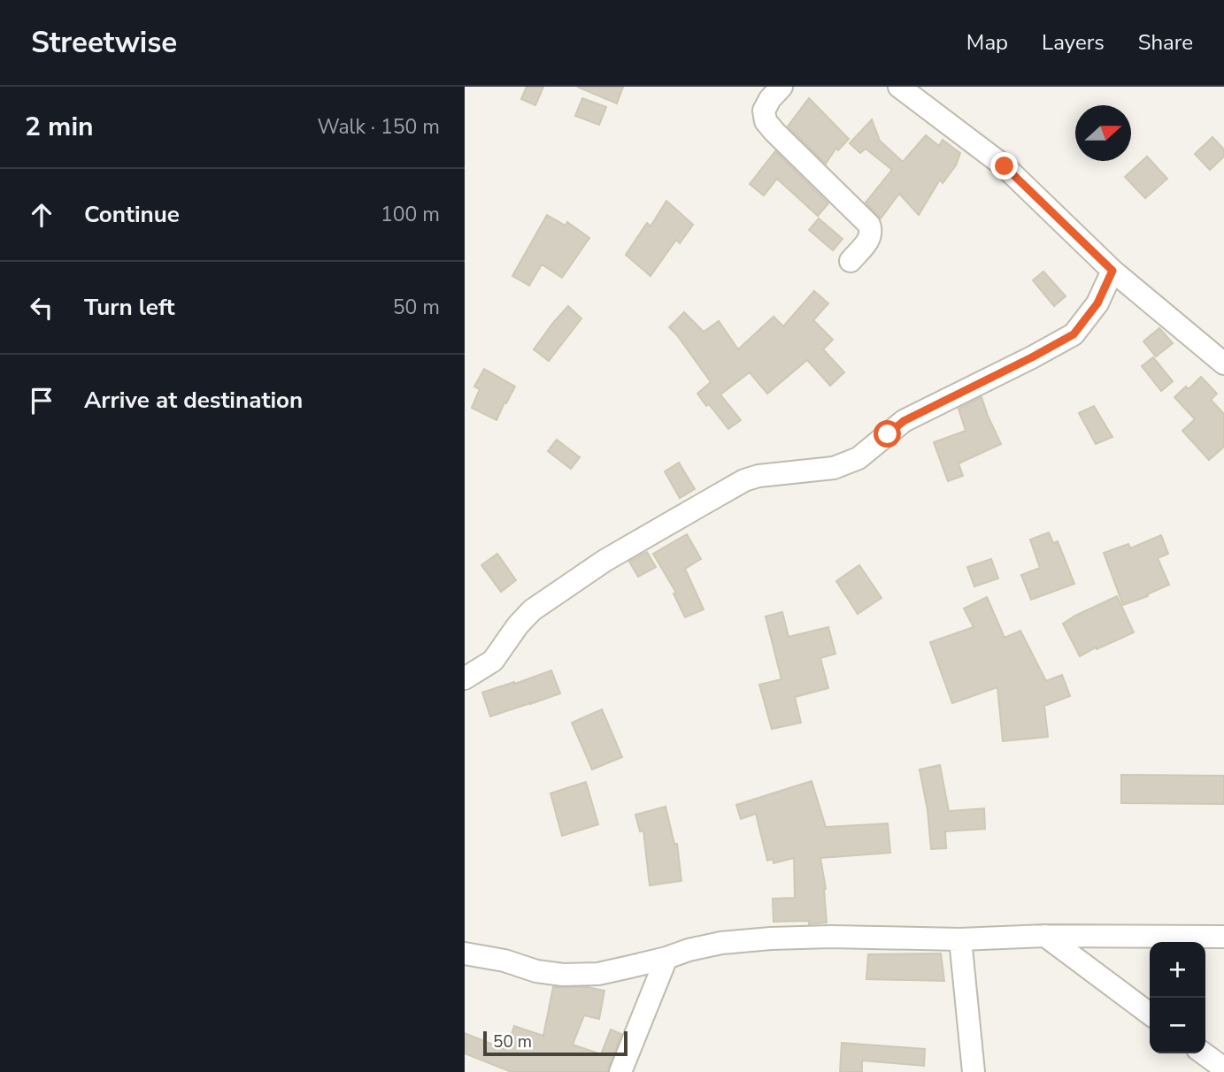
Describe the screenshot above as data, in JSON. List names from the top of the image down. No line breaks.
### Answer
{"scale_bar":"50 m","north":"right","page":{"header":"Streetwise","nav":["Map","Layers","Share"],"heading":["2 min","Walk · 150 m"],"list":[["Continue","100 m"],["Turn left","50 m"],"Arrive at destination"],"map_buttons":["+","−"],"scale":"50 m"}}
